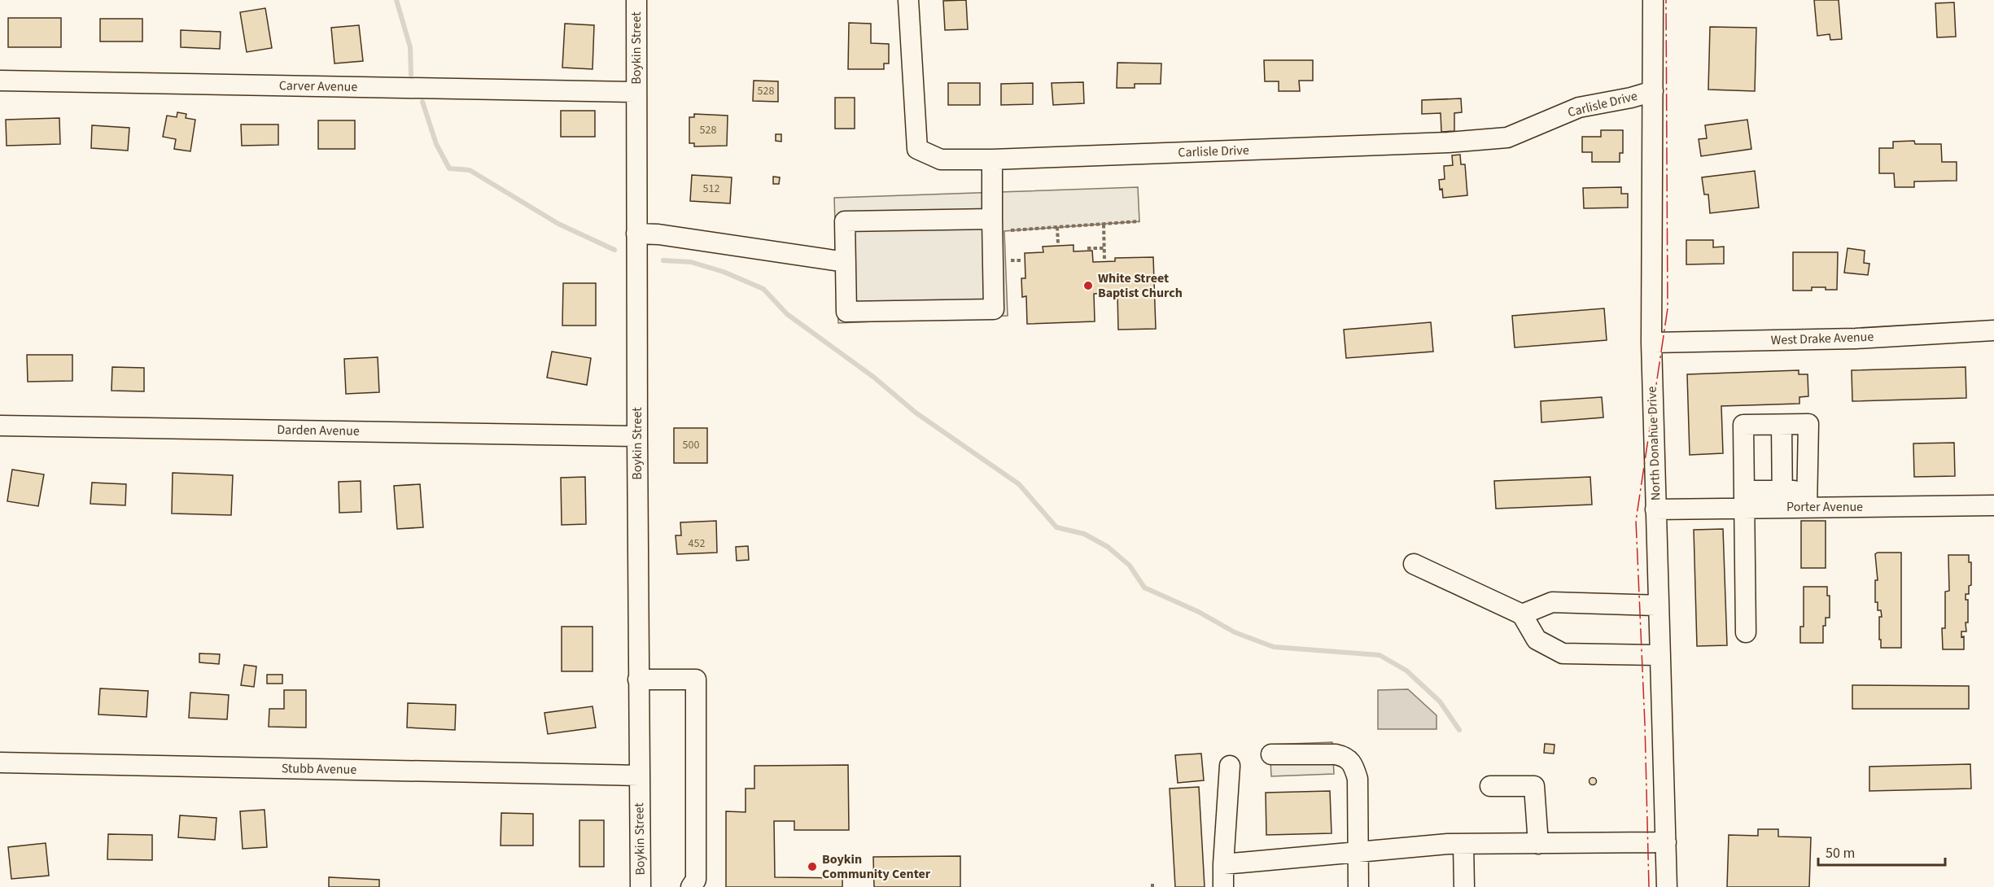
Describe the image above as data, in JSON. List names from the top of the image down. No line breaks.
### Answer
{"streets":{"street":["Boykin Street","Carver Avenue","Carlisle Drive","West Drake Avenue","Darden Avenue","North Donahue Drive","Porter Avenue","Stubb Avenue"]},"crossings":[["Boykin Street","Carver Avenue"],["Boykin Street","Darden Avenue"],["Boykin Street","Stubb Avenue"],["Carlisle Drive","North Donahue Drive"],["West Drake Avenue","North Donahue Drive"],["North Donahue Drive","Porter Avenue"]],"places":["White Street Baptist Church","Boykin Community Center"],"house_numbers":["528","528","512","500","452"],"scale_bar":"50 m"}
